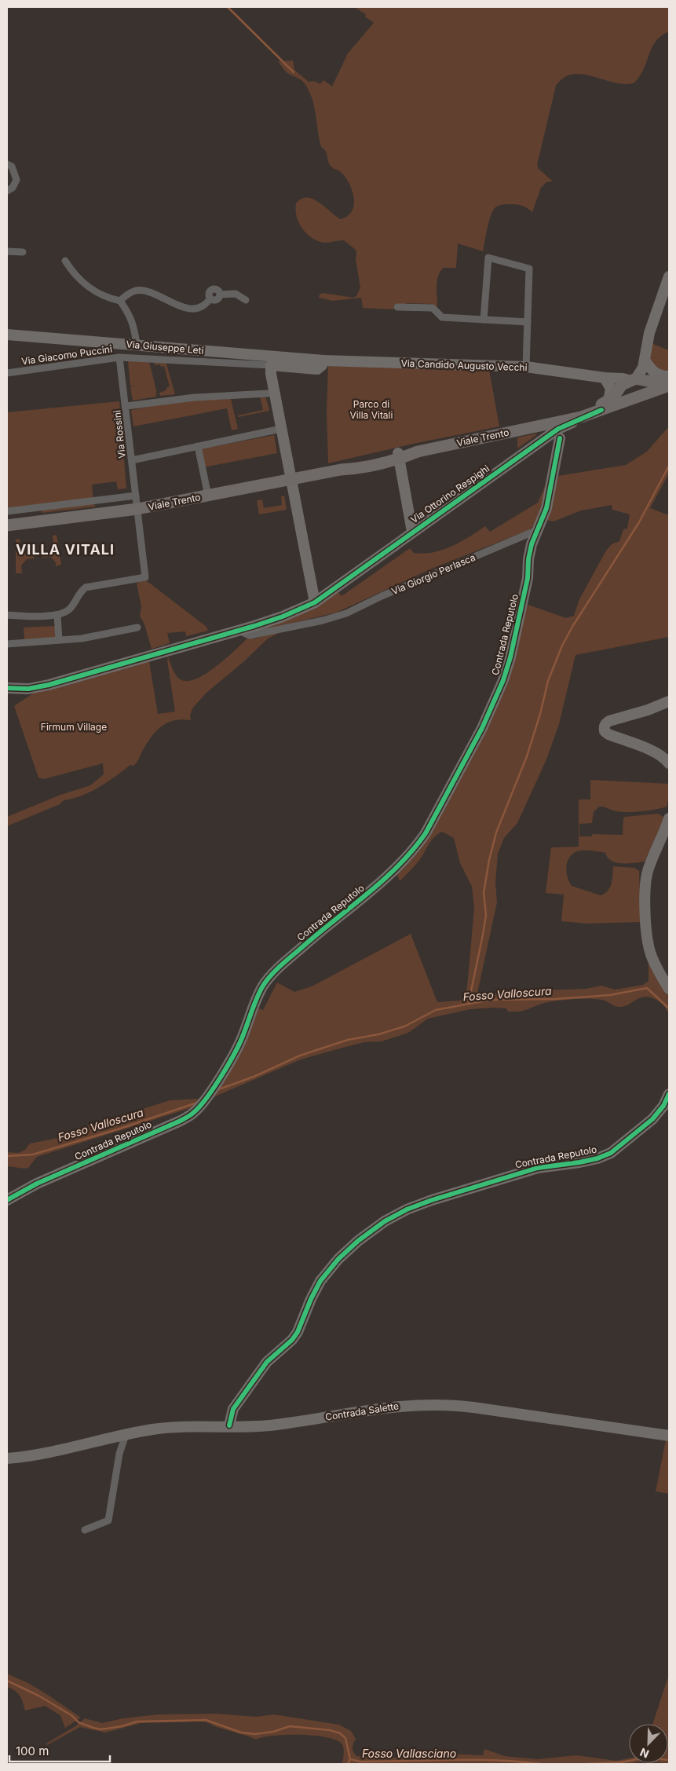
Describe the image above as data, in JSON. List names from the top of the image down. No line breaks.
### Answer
{"streets":{"main road":["Viale Trento"],"street":["Via Giuseppe Leti","Via Giacomo Puccini","Via Candido Augusto Vecchi","Via Rossini","Via Ottorino Respighi","Via Giorgio Perlasca","Contrada Reputolo","Contrada Salette"]},"crossings":[["Via Giuseppe Leti","Via Candido Augusto Vecchi"],["Via Giacomo Puccini","Via Rossini"],["Via Candido Augusto Vecchi","Viale Trento"],["Via Rossini","Viale Trento"],["Viale Trento","Via Ottorino Respighi"],["Via Ottorino Respighi","Via Giorgio Perlasca"],["Via Giorgio Perlasca","Contrada Reputolo"],["Contrada Reputolo","Contrada Salette"]],"districts":["VILLA VITALI"],"water":["Fosso Valloscura","Fosso Vallasciano"],"parks":["Parco di Villa Vitali","Firmum Village"],"scale_bar":"100 m","north":"bottom left"}
